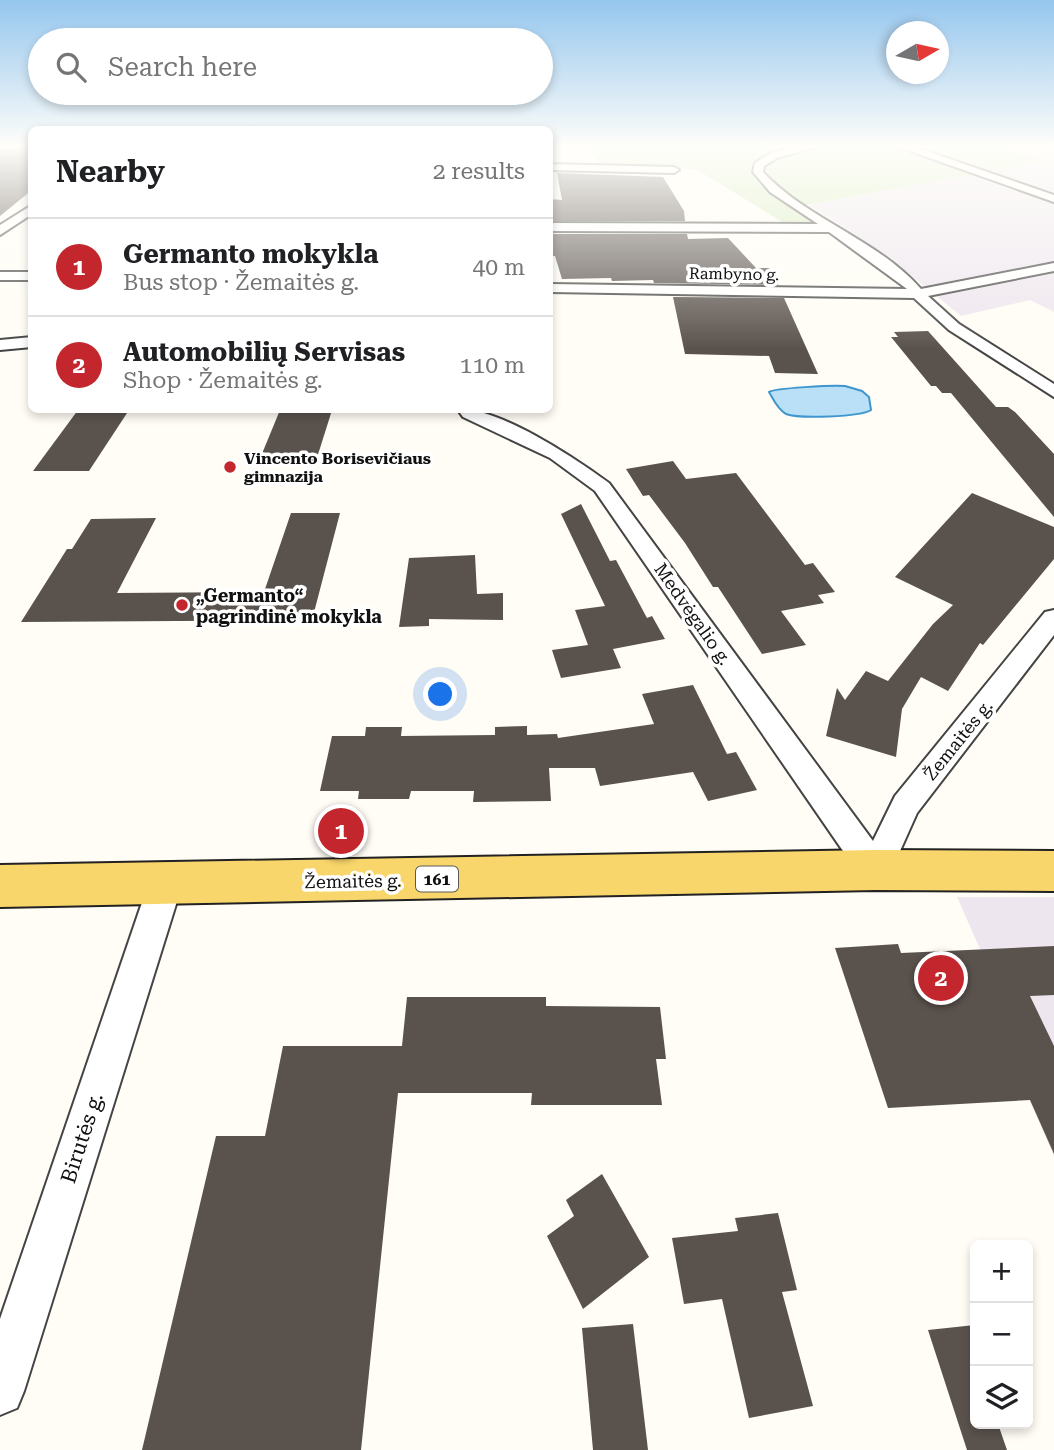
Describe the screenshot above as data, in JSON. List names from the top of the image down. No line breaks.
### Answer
{"streets":{"main road":["Žemaitės g.","161"],"street":["Rambyno g.","Medvėgalio g.","Birutės g."]},"crossings":[["Medvėgalio g.","Žemaitės g."],["Žemaitės g.","Birutės g."]],"places":["Vincento Borisevičiaus gimnazija","„Germanto“ pagrindinė mokykla"],"north":"right","page":{"search":"Search here","heading":["Nearby","2 results"],"list":[{"mark":"1","name":"Germanto mokykla","note":"Bus stop · Žemaitės g.","value":"40 m"},{"mark":"2","name":"Automobilių Servisas","note":"Shop · Žemaitės g.","value":"110 m"}],"pins":["1","2"],"map_buttons":["+","−"]}}
